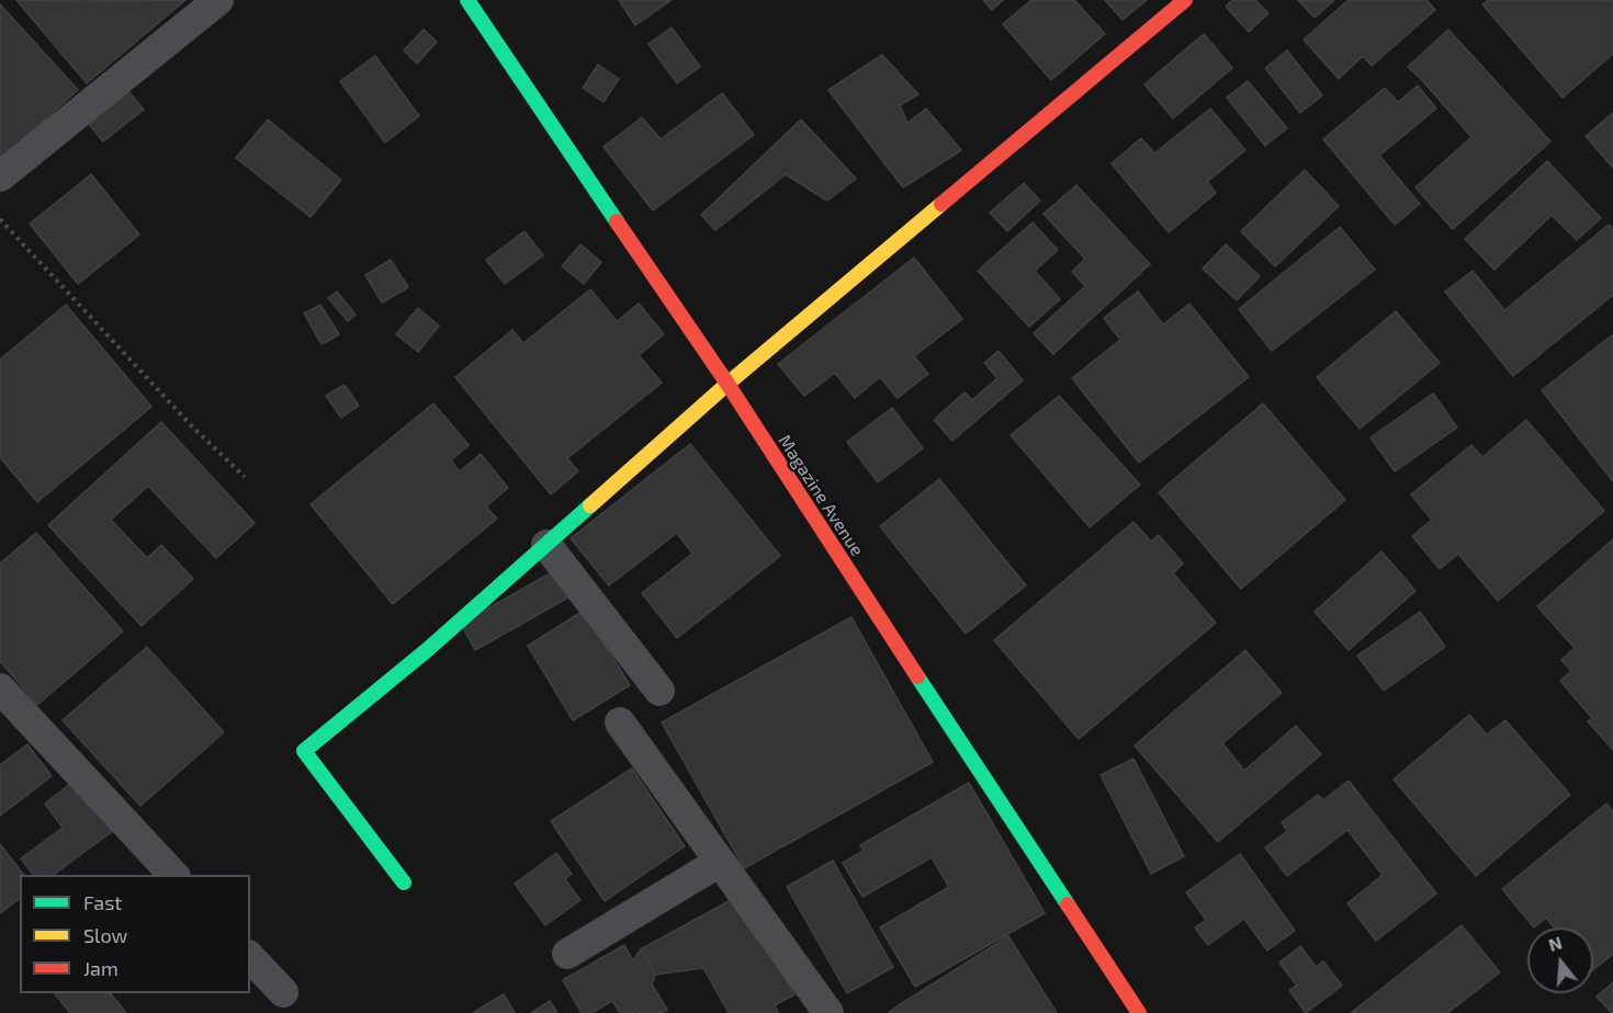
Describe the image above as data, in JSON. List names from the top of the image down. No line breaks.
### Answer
{"streets":{"street":["Magazine Avenue"]},"legend":["Fast","Slow","Jam"],"north":"top"}
